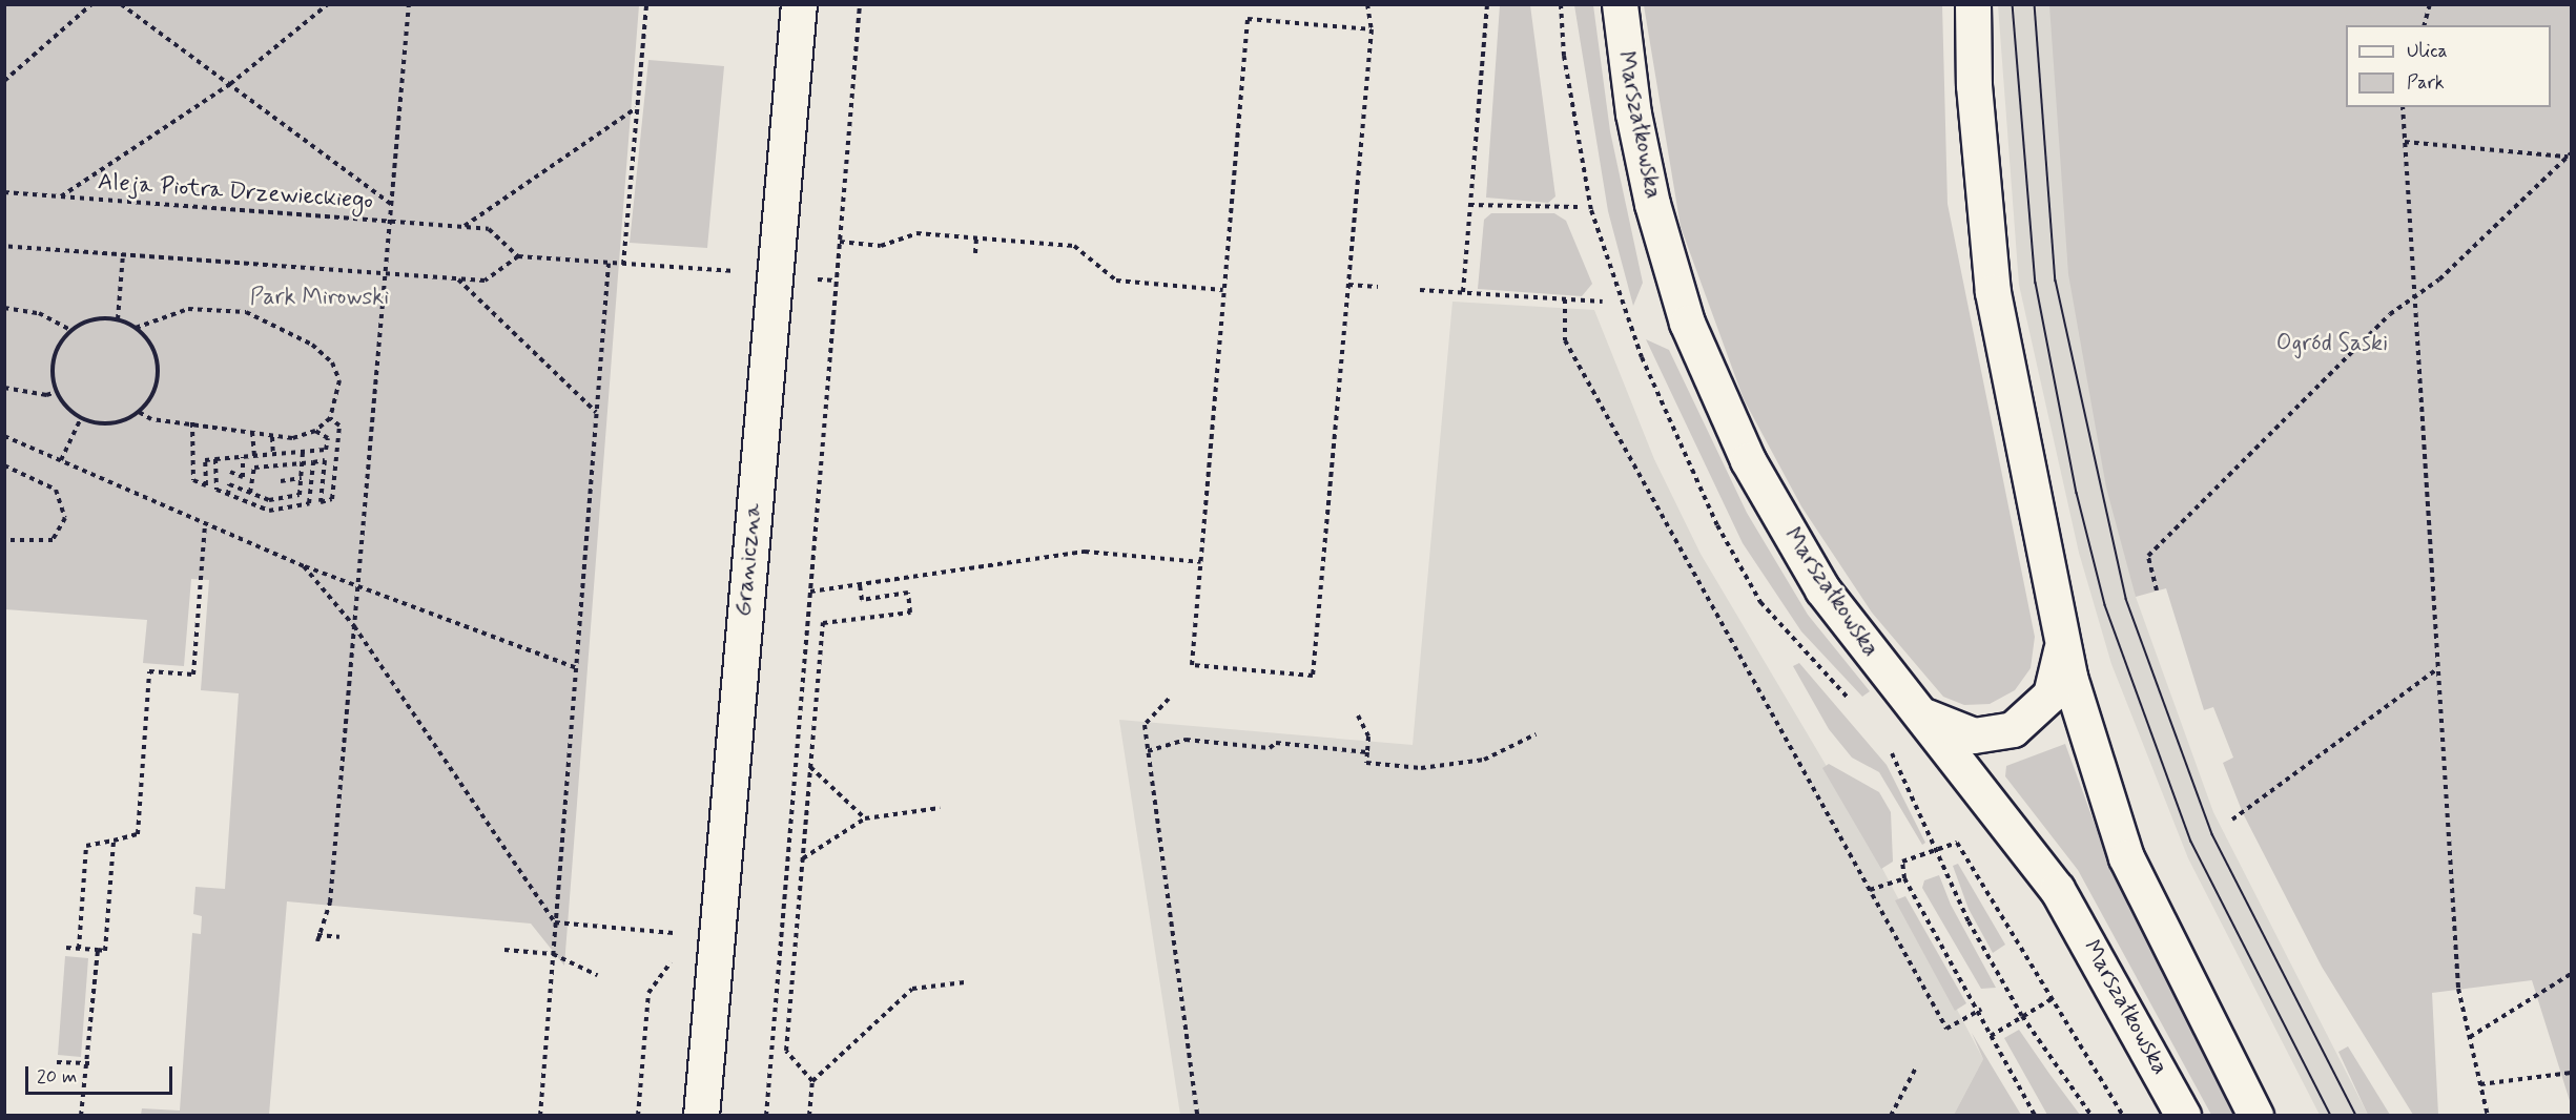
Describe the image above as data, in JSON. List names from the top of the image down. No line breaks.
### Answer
{"streets":{"main road":["Marszałkowska","Graniczna"],"path":["Aleja Piotra Drzewieckiego"]},"parks":["Park Mirowski","Ogród Saski"],"legend":["Ulica","Park"],"scale_bar":"20 m"}
